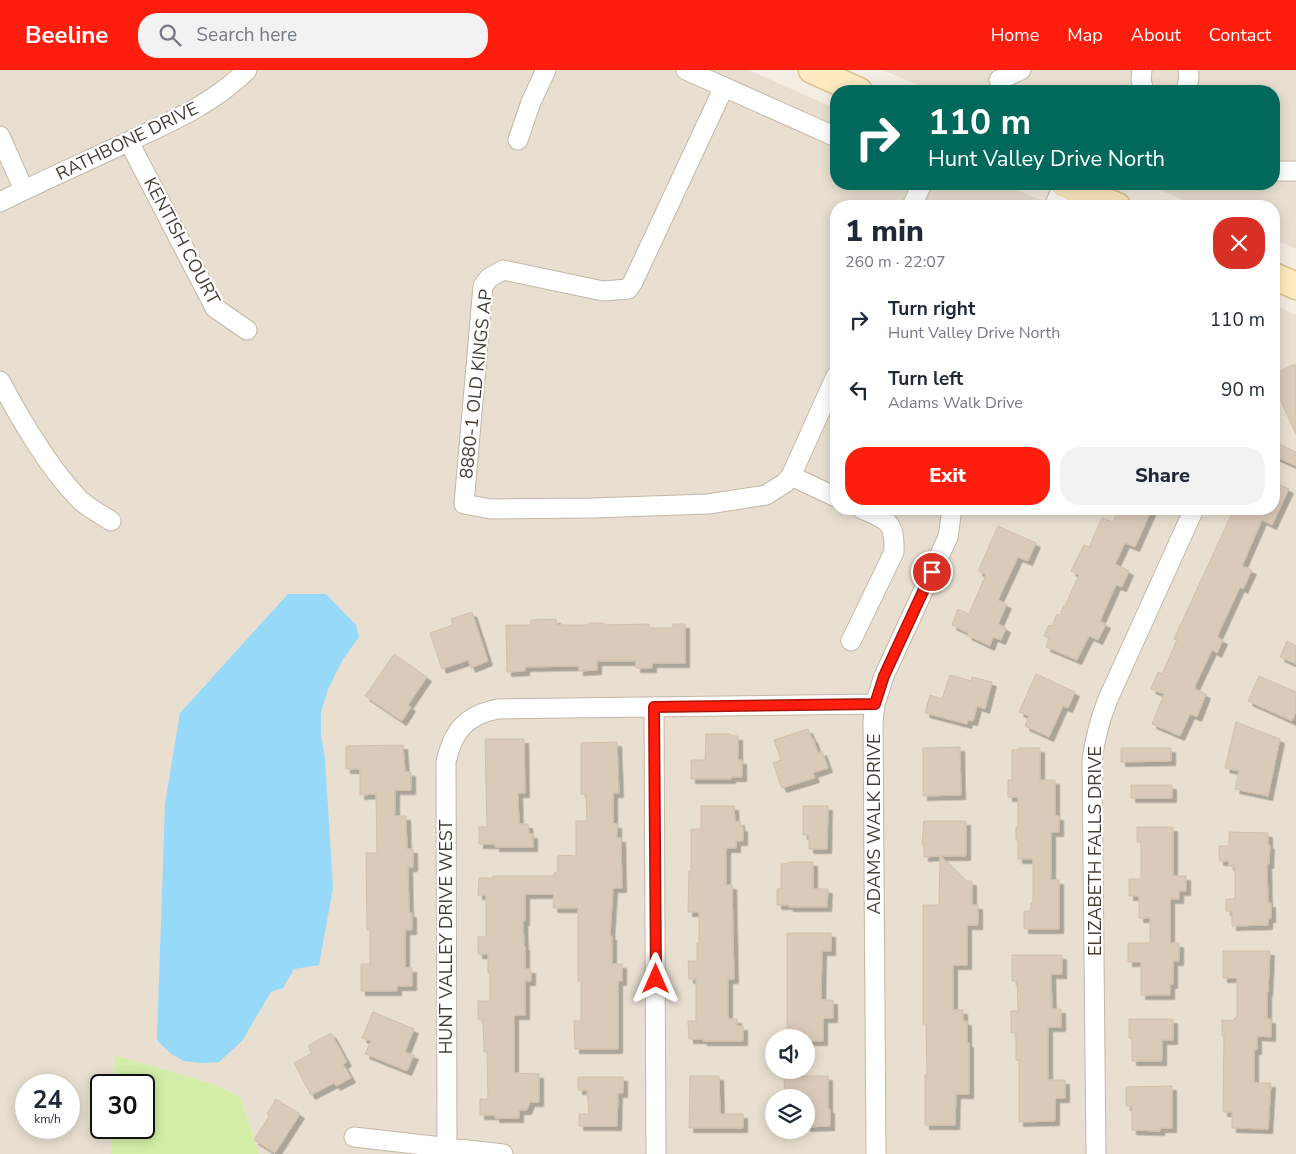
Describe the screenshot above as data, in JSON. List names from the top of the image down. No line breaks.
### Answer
{"streets":{"street":["RATHBONE DRIVE","KENTISH COURT","8880-1 OLD KINGS AP","ADAMS WALK DRIVE","ELIZABETH FALLS DRIVE","HUNT VALLEY DRIVE WEST"]},"crossings":[["RATHBONE DRIVE","KENTISH COURT"]],"page":{"header":"Beeline","search":"Search here","nav":["Home","Map","About","Contact"],"turn":["110 m","Hunt Valley Drive North"],"heading":["1 min","260 m · 22:07"],"list":[{"name":"Turn right","note":"Hunt Valley Drive North","value":"110 m"},{"name":"Turn left","note":"Adams Walk Drive","value":"90 m"}],"buttons":["Exit","Share"],"speed":"24 km/h","limit":"30"}}
